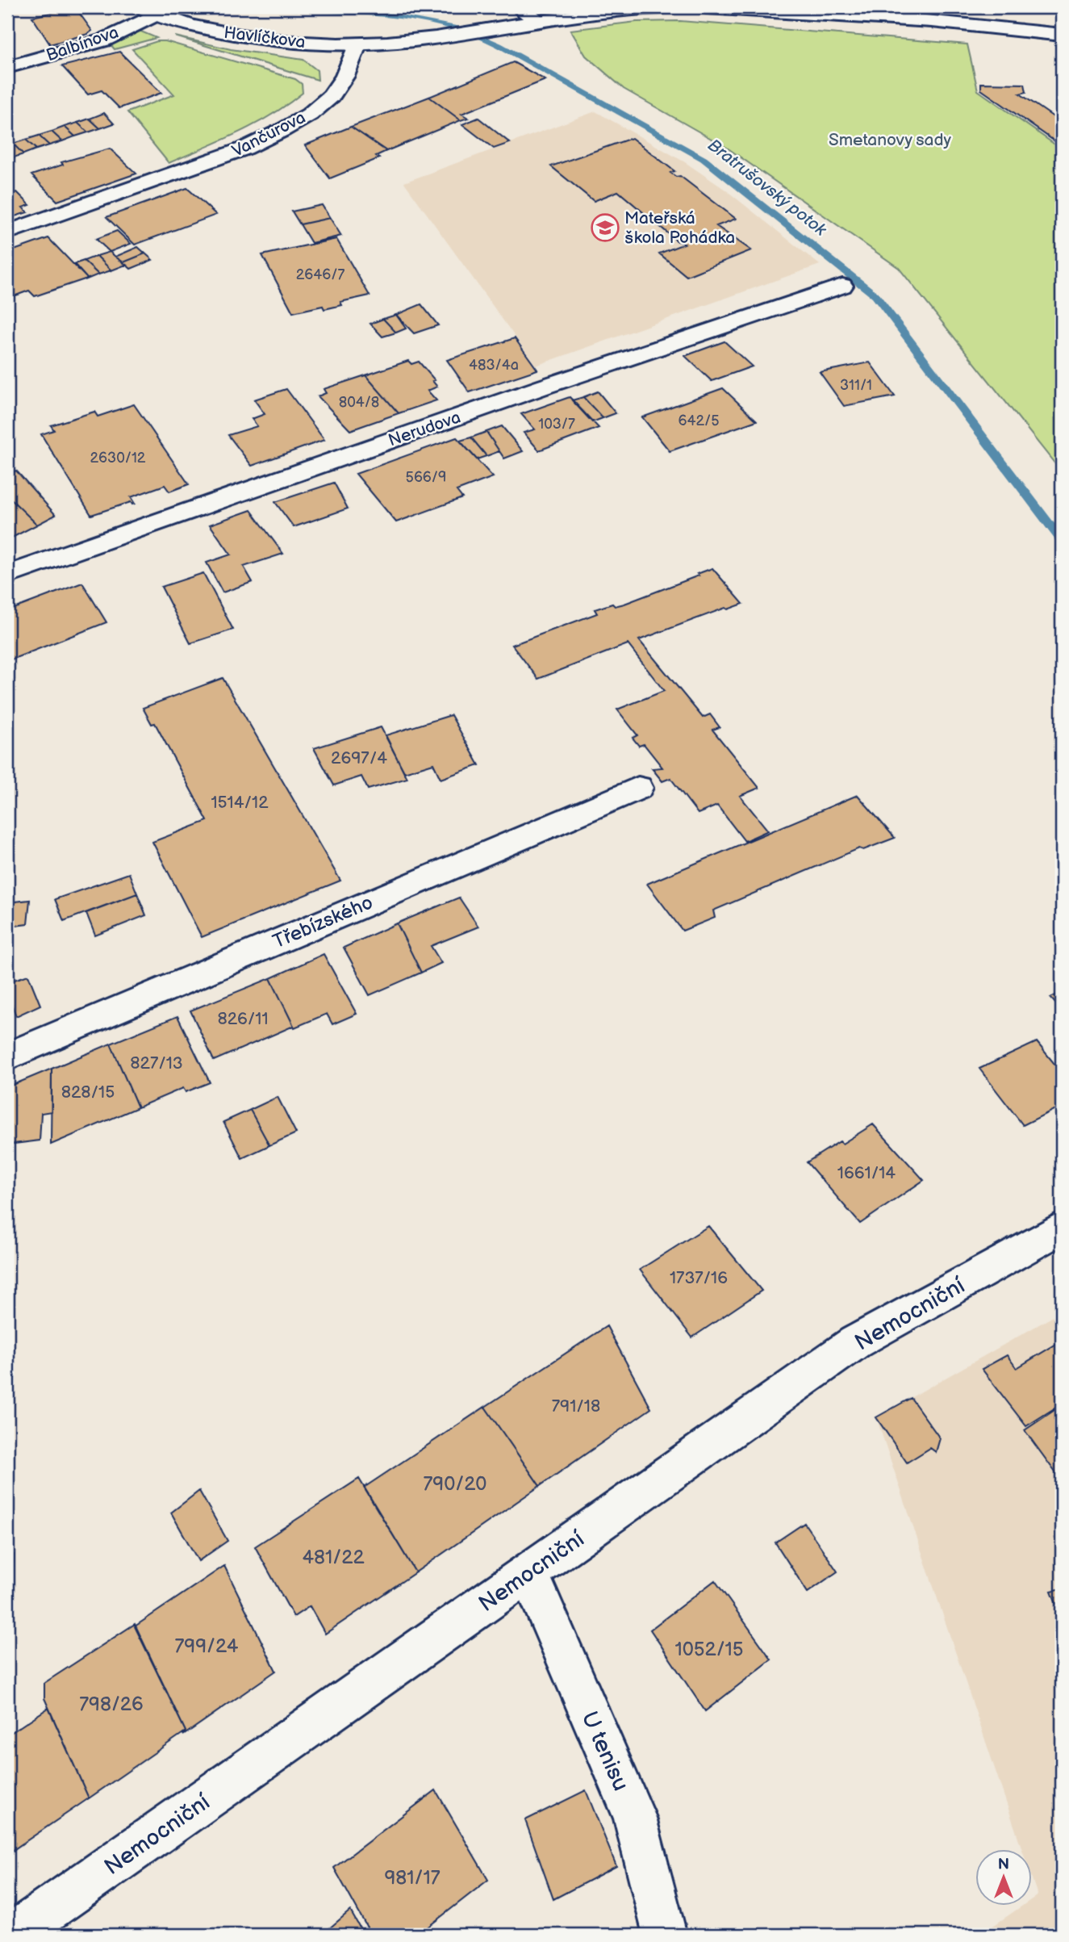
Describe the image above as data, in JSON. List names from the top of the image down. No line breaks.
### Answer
{"streets":{"street":["Havlíčkova","Balbínova","Vančurova","Nerudova","Třebízského","Nemocniční","U tenisu"]},"crossings":[["Havlíčkova","Balbínova"],["Havlíčkova","Vančurova"],["Nemocniční","U tenisu"]],"water":["Bratrušovský potok"],"parks":["Smetanovy sady"],"places":{"school or university":["Mateřská škola Pohádka"]},"house_numbers":["2646/7","483/4a","311/1","804/8","642/5","103/7","2630/12","566/9","2697/4","1514/12","826/11","827/13","828/15","1661/14","1737/16","791/18","790/20","481/22","799/24","1052/15","798/26","981/17"],"north":"top"}
